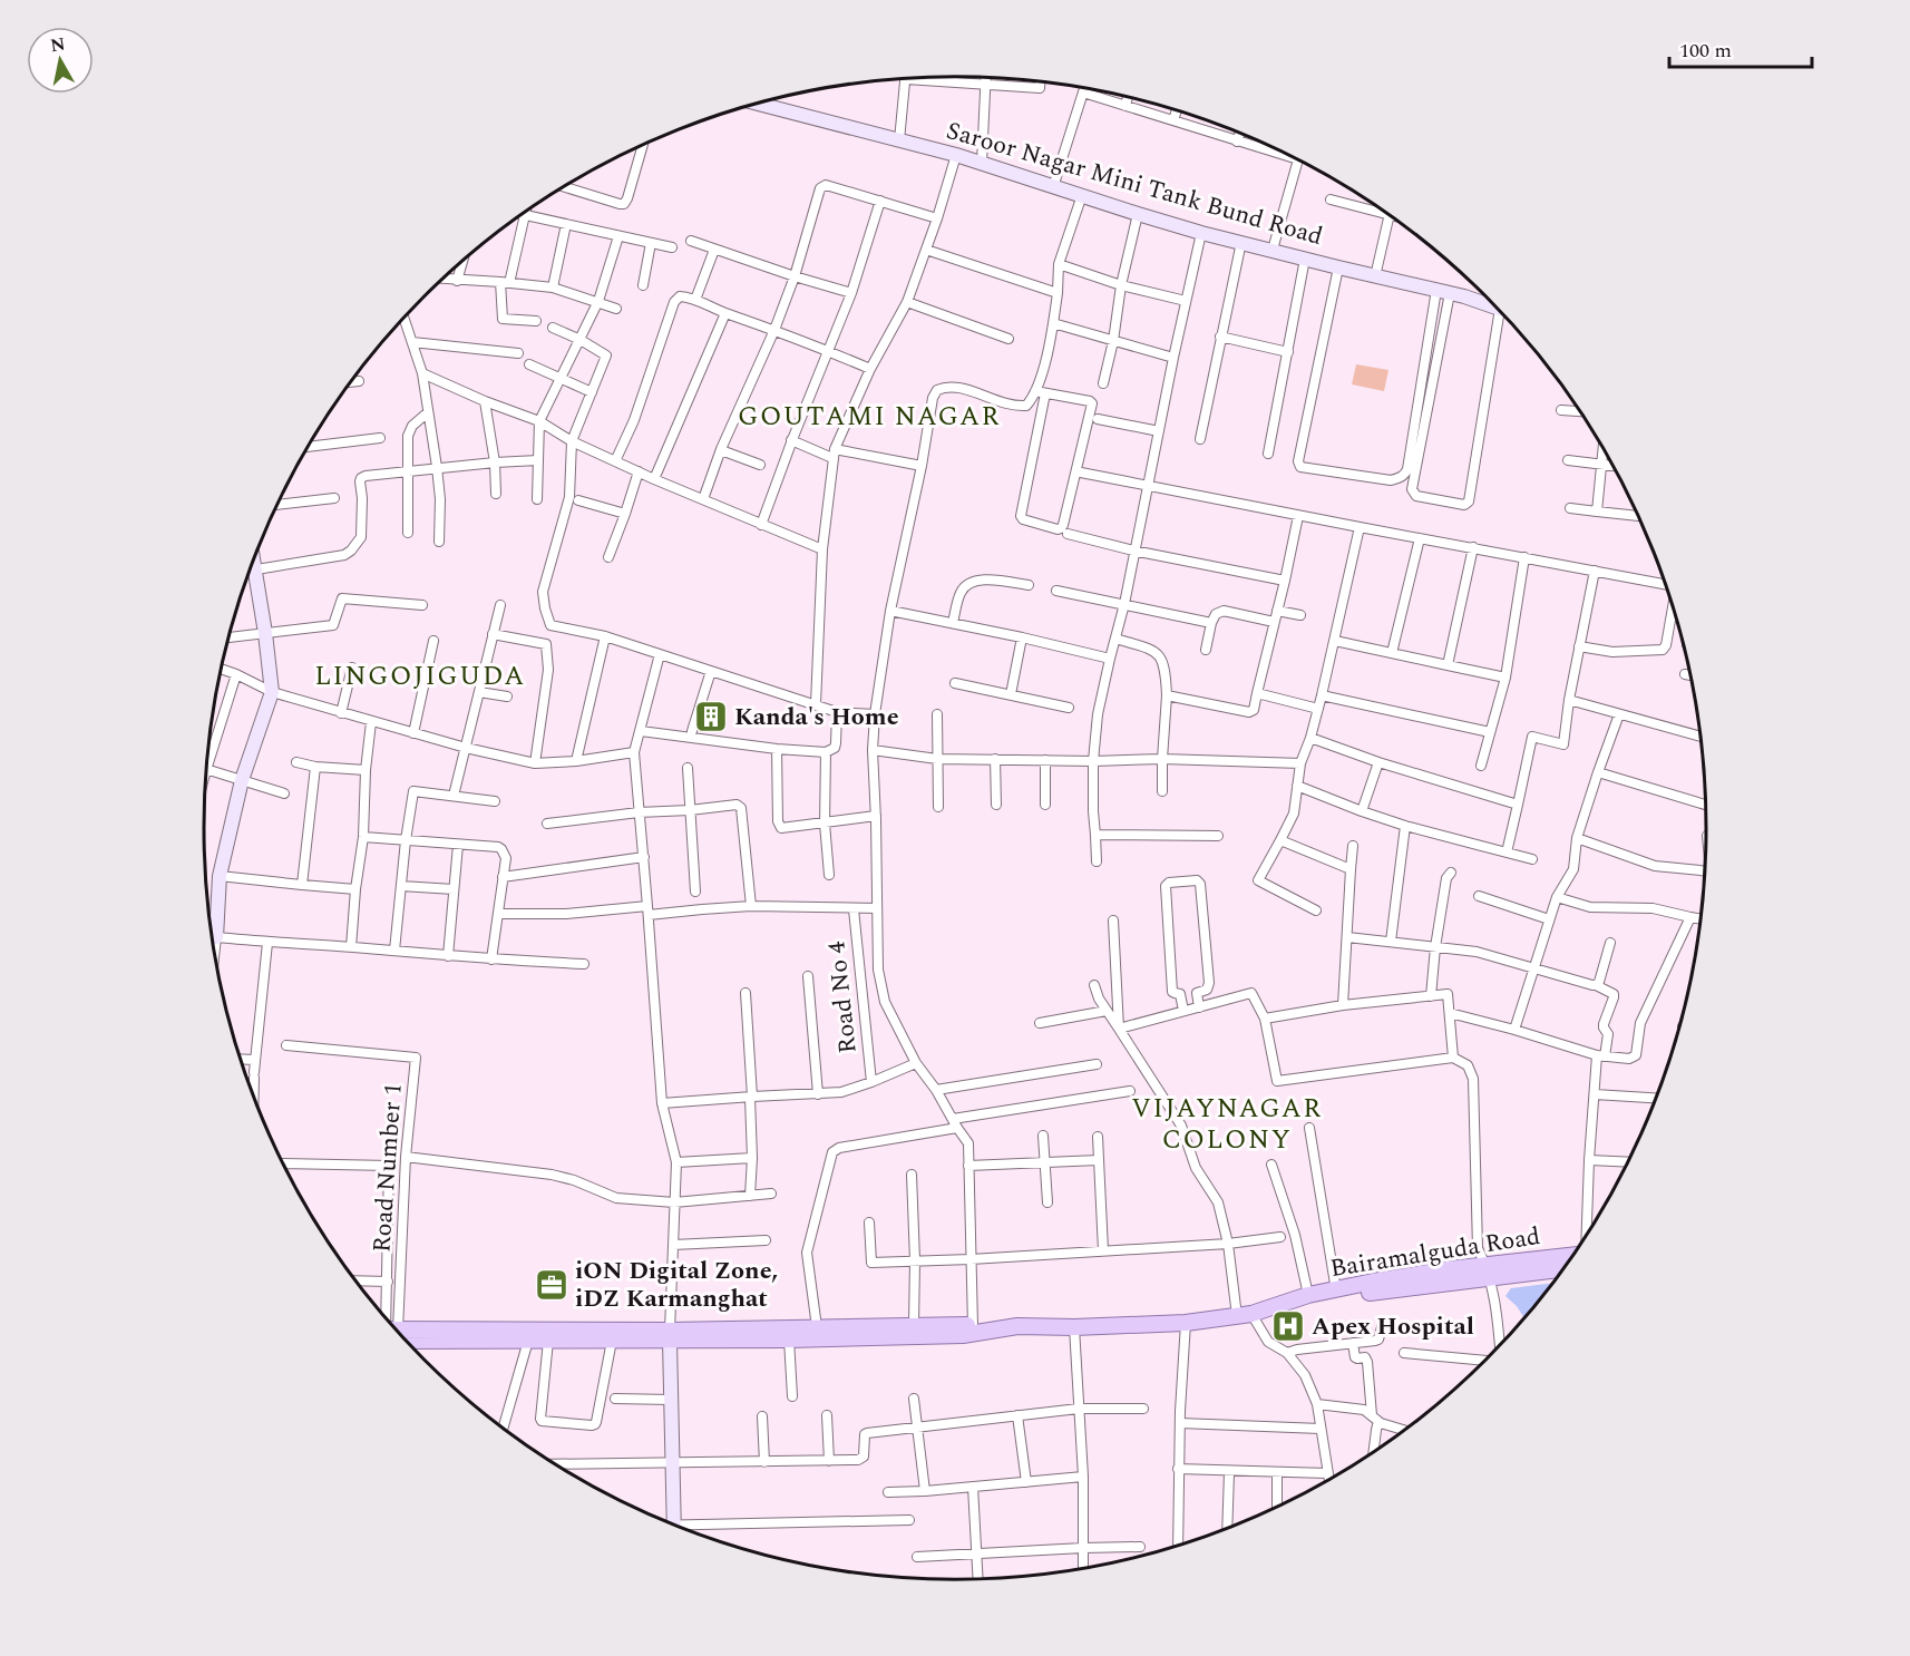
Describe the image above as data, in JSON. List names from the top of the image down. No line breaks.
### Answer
{"streets":{"main road":["Saroor Nagar Mini Tank Bund Road","Bairamalguda Road"],"street":["Road No 4","Road Number 1"]},"districts":["GOUTAMI NAGAR","LINGOJIGUDA","VIJAYNAGAR COLONY"],"places":{"building":["Kanda's Home"],"office":["iON Digital Zone, iDZ Karmanghat"],"hospital":["Apex Hospital"]},"scale_bar":"100 m","north":"top"}
